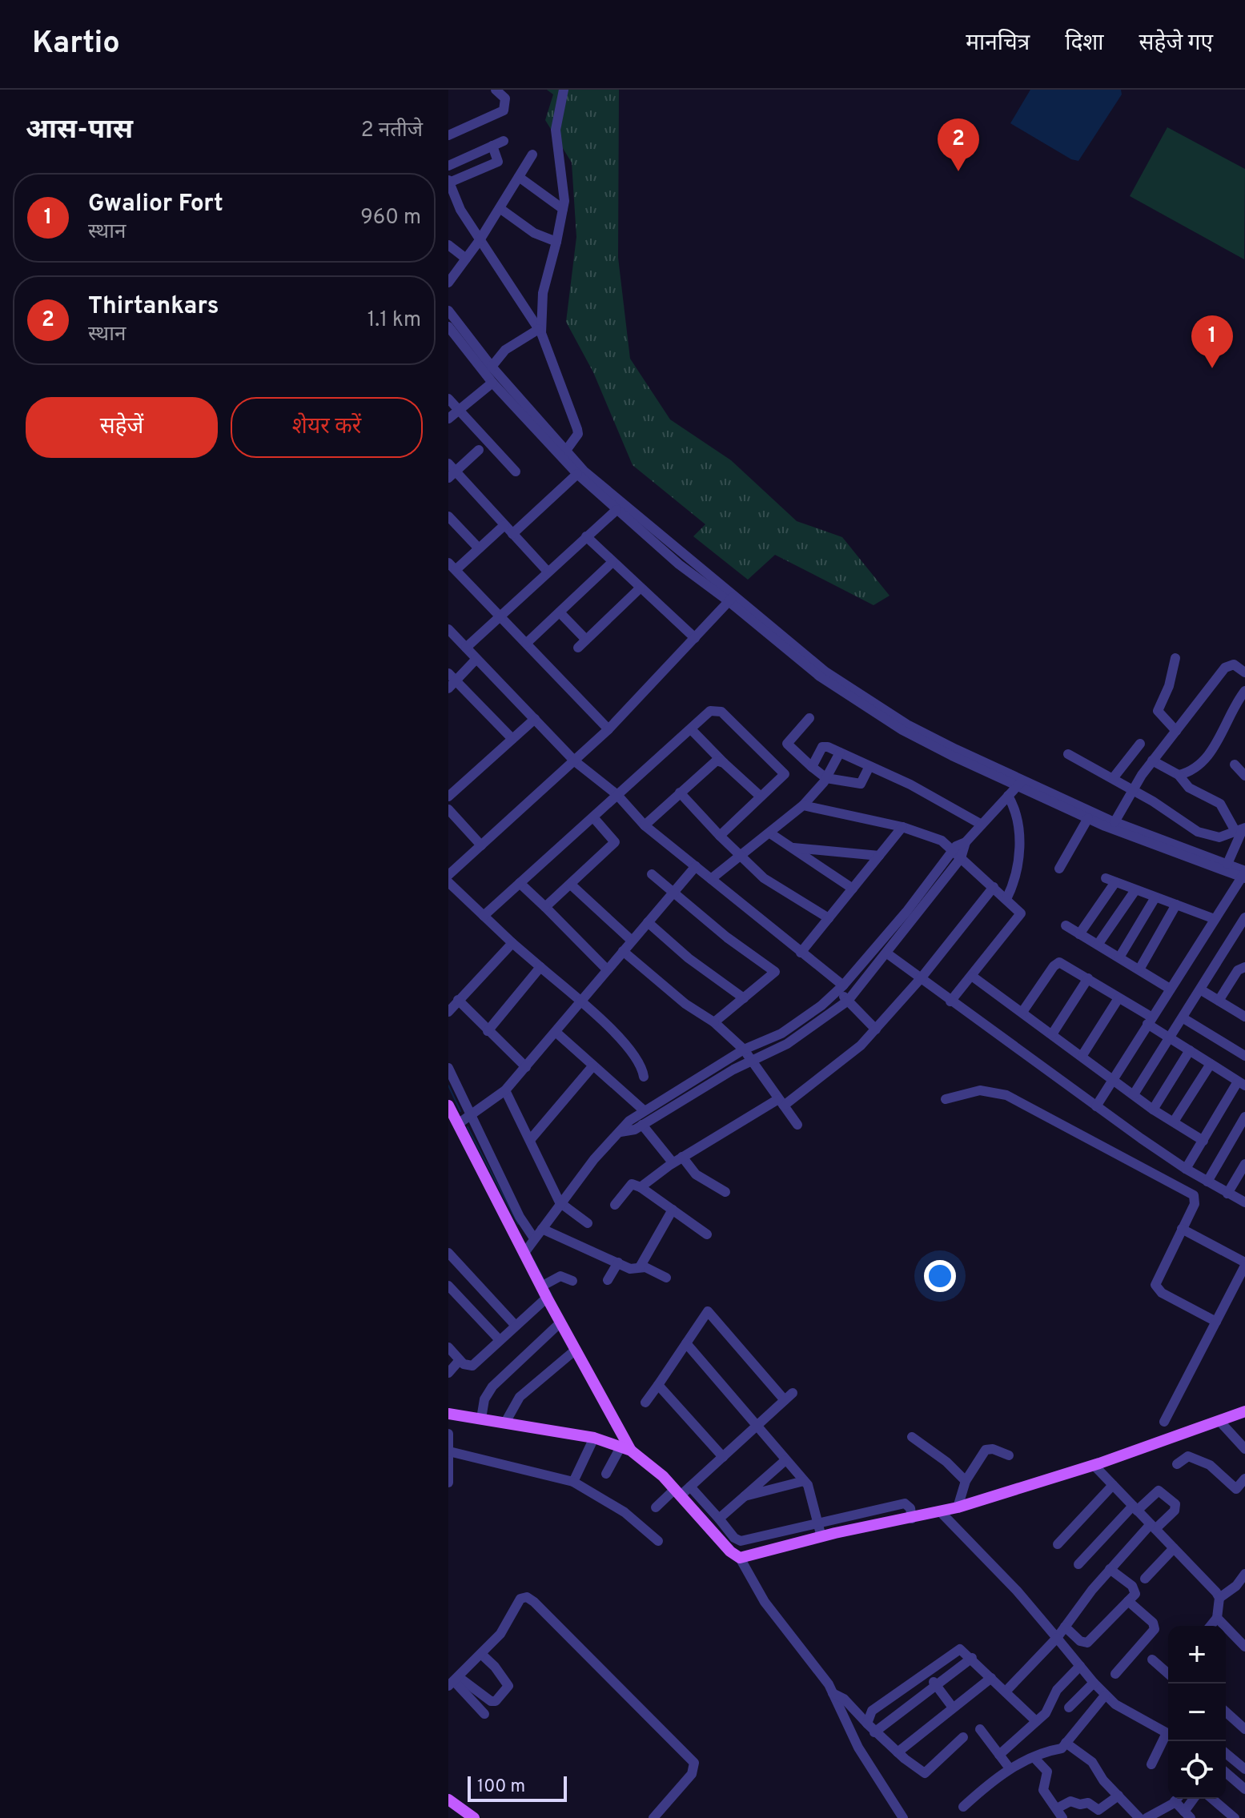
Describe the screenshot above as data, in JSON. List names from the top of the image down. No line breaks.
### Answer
{"scale_bar":"100 m","page":{"header":"Kartio","nav":["मानचित्र","दिशा","सहेजे गए"],"heading":["आस-पास","2 नतीजे"],"pins":["2","1"],"list":[{"mark":"1","name":"Gwalior Fort","note":"स्थान","value":"960 m"},{"mark":"2","name":"Thirtankars","note":"स्थान","value":"1.1 km"}],"buttons":["सहेजें","शेयर करें"],"map_buttons":["+","−"],"scale":"100 m"}}
